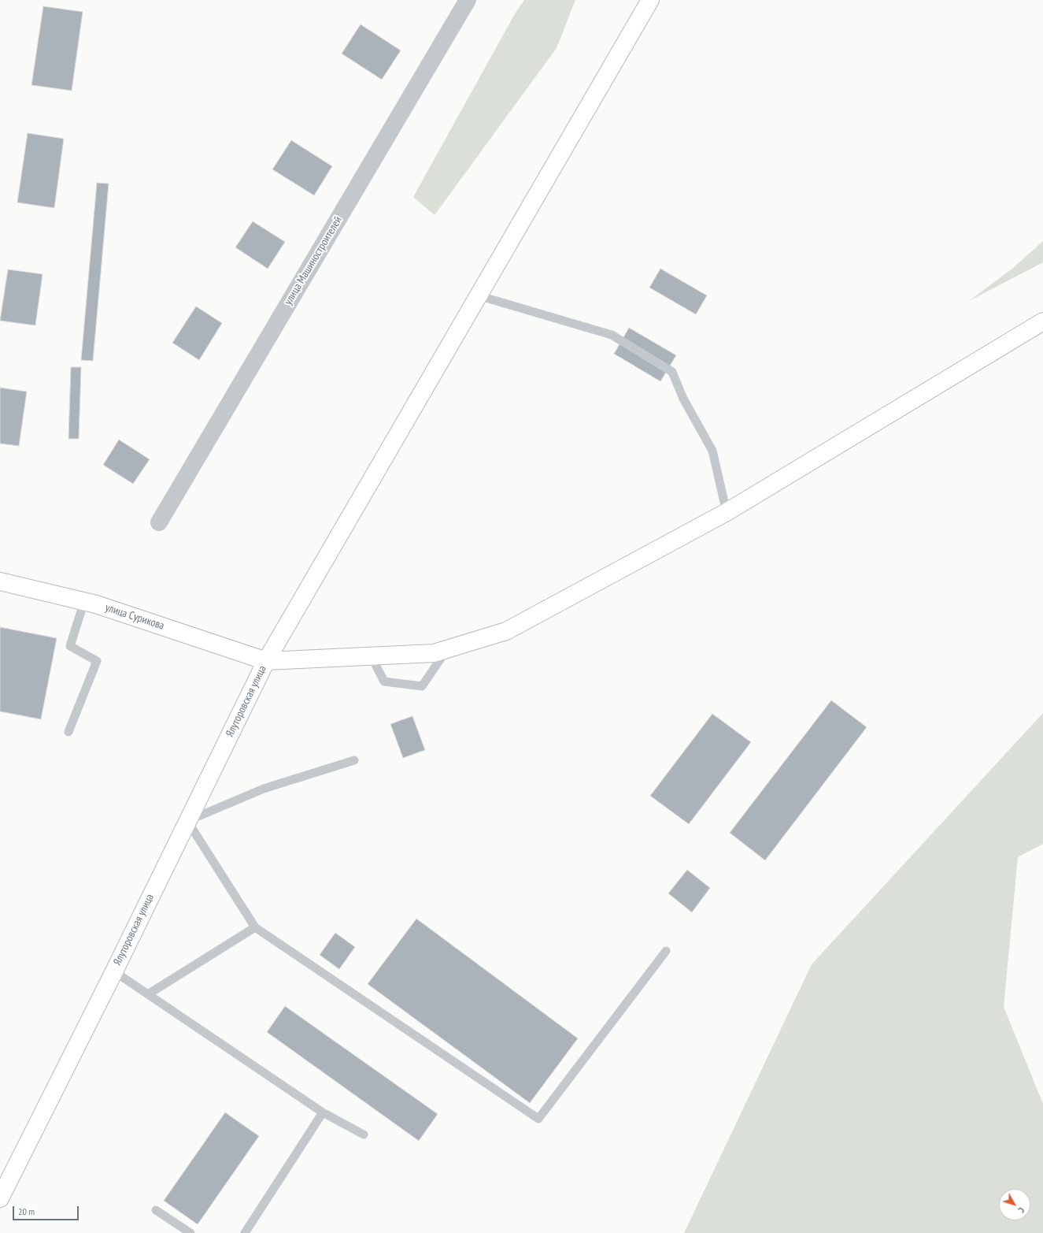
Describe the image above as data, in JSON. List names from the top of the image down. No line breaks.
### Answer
{"streets":{"main road":["улица Сурикова","Ялуторовская улица"],"street":["улица Машиностроителей"]},"crossings":[["улица Сурикова","Ялуторовская улица"]],"scale_bar":"20 m","north":"bottom right"}
